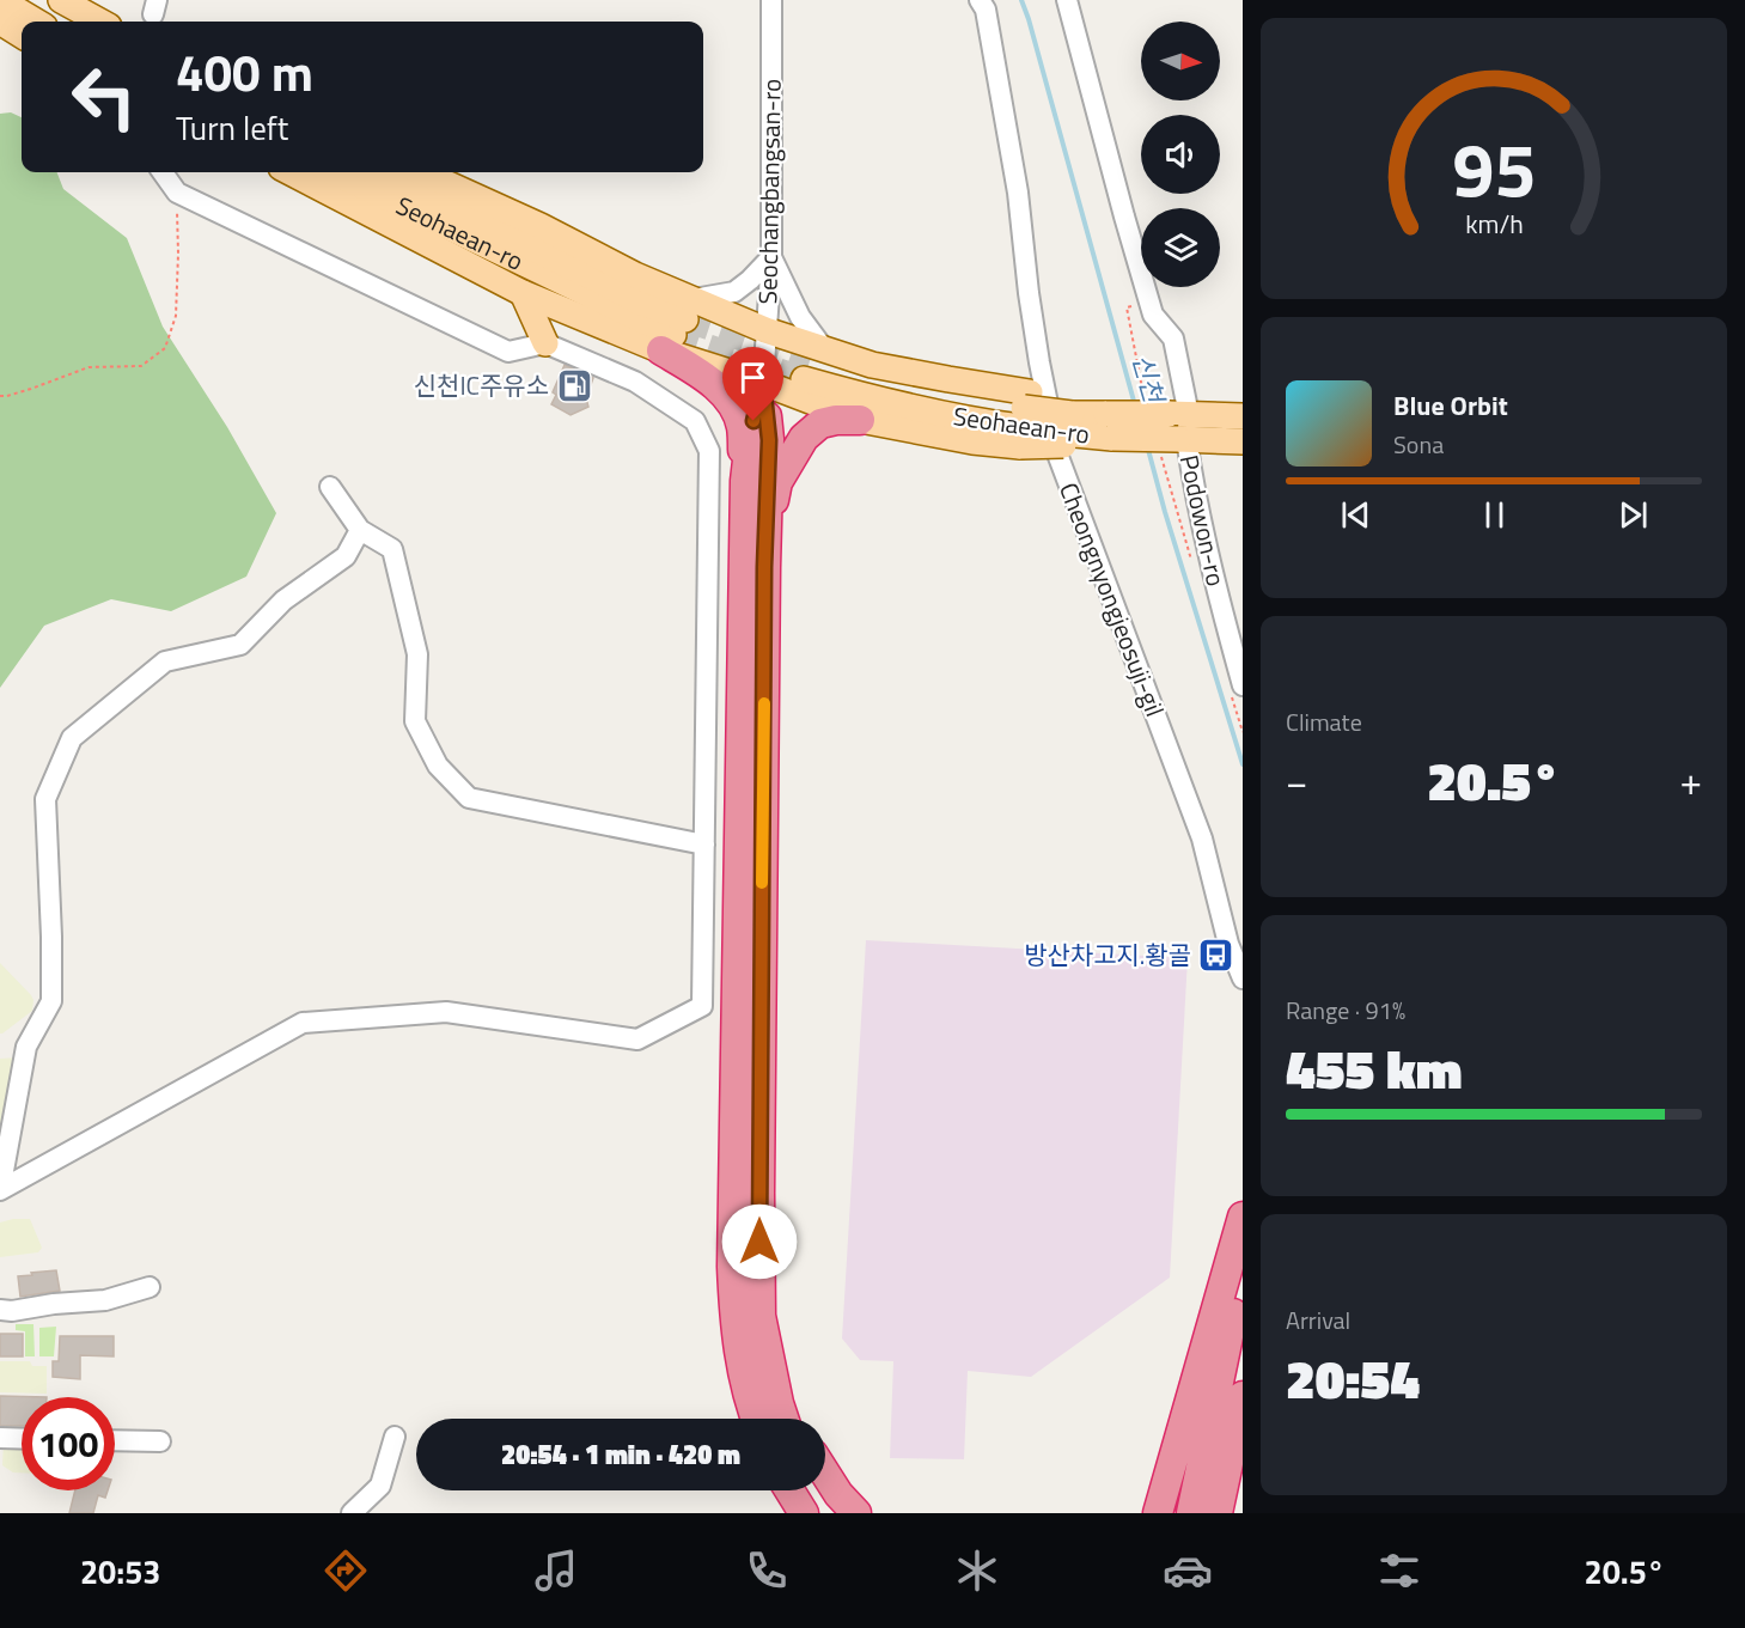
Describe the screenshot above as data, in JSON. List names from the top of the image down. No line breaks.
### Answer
{"streets":{"main road":["Seohaean-ro"],"street":["Seochangbangsan-ro","Podowon-ro","Cheongnyongjeosuji-gil"]},"crossings":[["Seohaean-ro","Podowon-ro"]],"water":["신천"],"places":{"fuel station":["신천IC주유소"],"bus stop":["방산차고지.황골"]},"north":"right","page":{"turn":["400 m","Turn left"],"song":["Blue Orbit","Sona"],"tile":["Climate",["Range · 91%","455 km"],["Arrival","20:54"]],"heat":["−","20.5°","+"],"limit":"100","trip":"20:54 · 1 min · 420 m","tabs":["20:53","20.5°"],"gauge":["95","km/h"]}}
